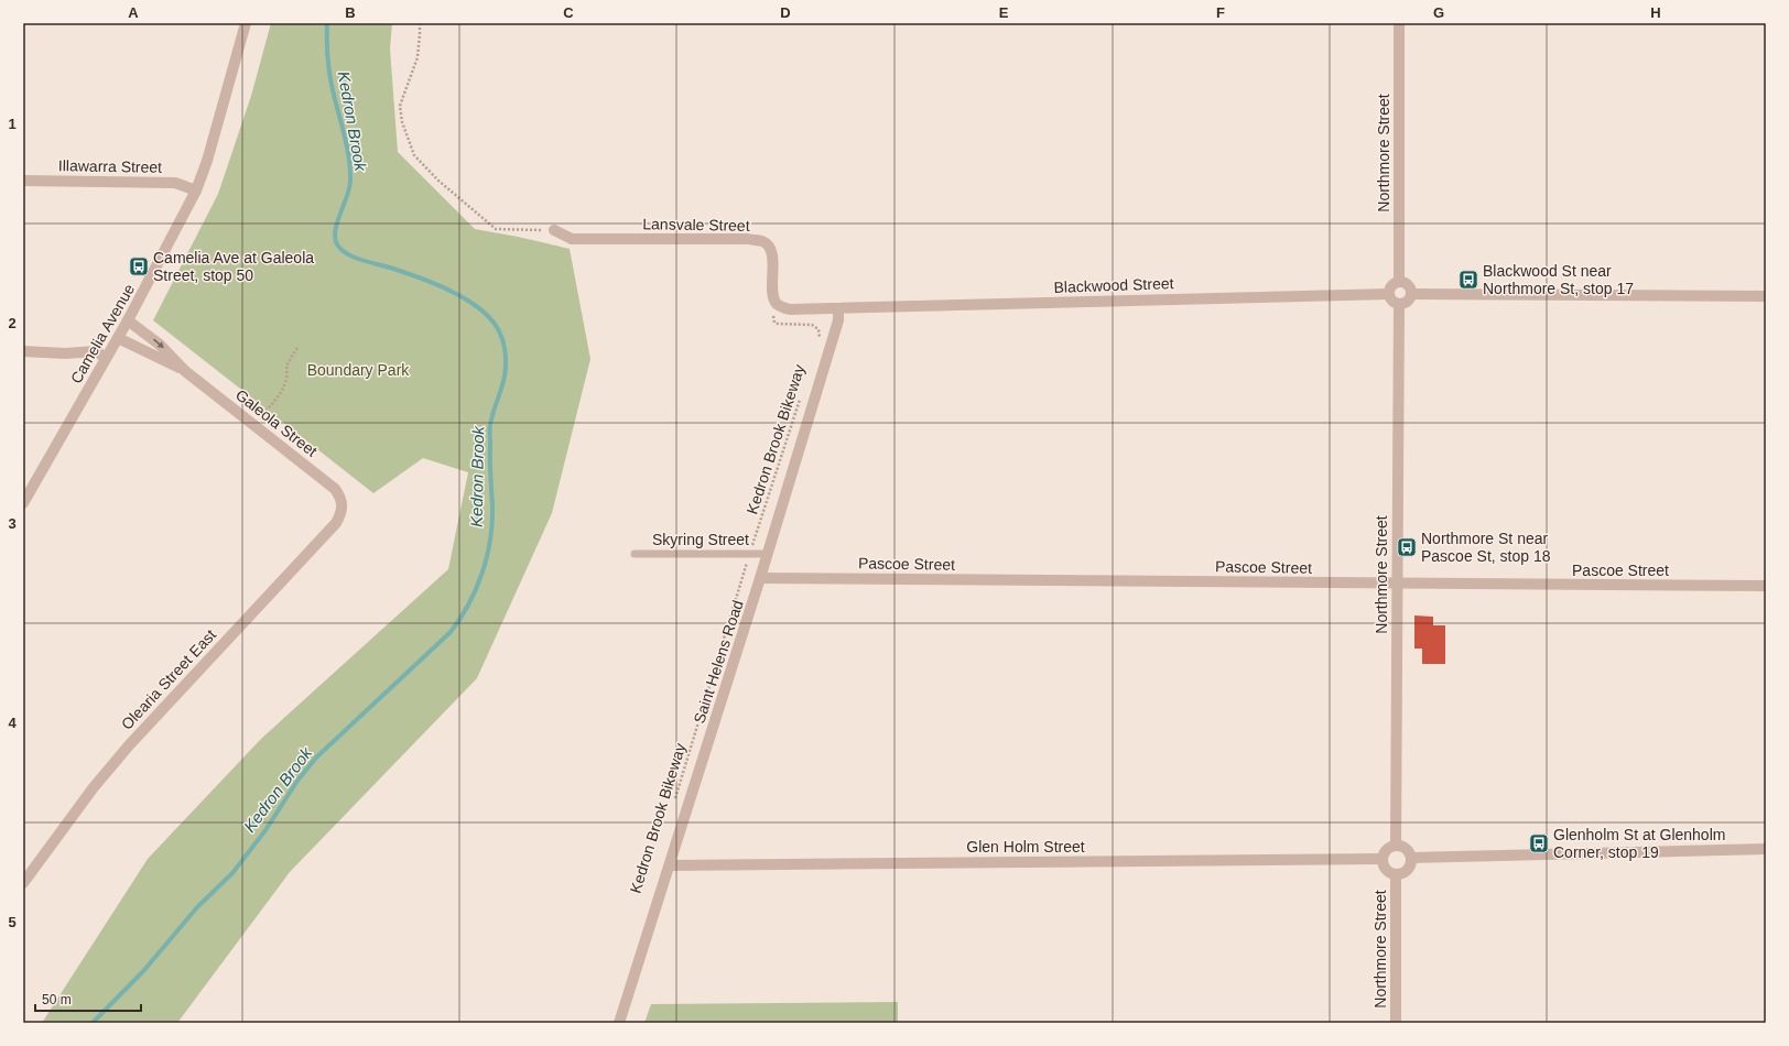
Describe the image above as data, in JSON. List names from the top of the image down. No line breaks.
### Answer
{"streets":{"street":["Northmore Street","Illawarra Street","Lansvale Street","Blackwood Street","Camelia Avenue","Galeola Street","Pascoe Street","Saint Helens Road","Olearia Street East","Glen Holm Street"],"lane":["Skyring Street"],"path":["Kedron Brook Bikeway"]},"crossings":[["Northmore Street","Blackwood Street"],["Northmore Street","Pascoe Street"],["Northmore Street","Glen Holm Street"],["Illawarra Street","Camelia Avenue"],["Blackwood Street","Saint Helens Road"],["Camelia Avenue","Galeola Street"],["Galeola Street","Olearia Street East"],["Kedron Brook Bikeway","Skyring Street"],["Skyring Street","Saint Helens Road"],["Pascoe Street","Saint Helens Road"],["Saint Helens Road","Glen Holm Street"]],"water":["Kedron Brook"],"parks":["Boundary Park"],"places":{"bus stop":["Camelia Ave at Galeola Street, stop 50","Blackwood St near Northmore St, stop 17","Northmore St near Pascoe St, stop 18","Glenholm St at Glenholm Corner, stop 19"]},"scale_bar":"50 m","grid":{"columns":["A","B","C","D","E","F","G","H"],"rows":["1","2","3","4","5"]}}
